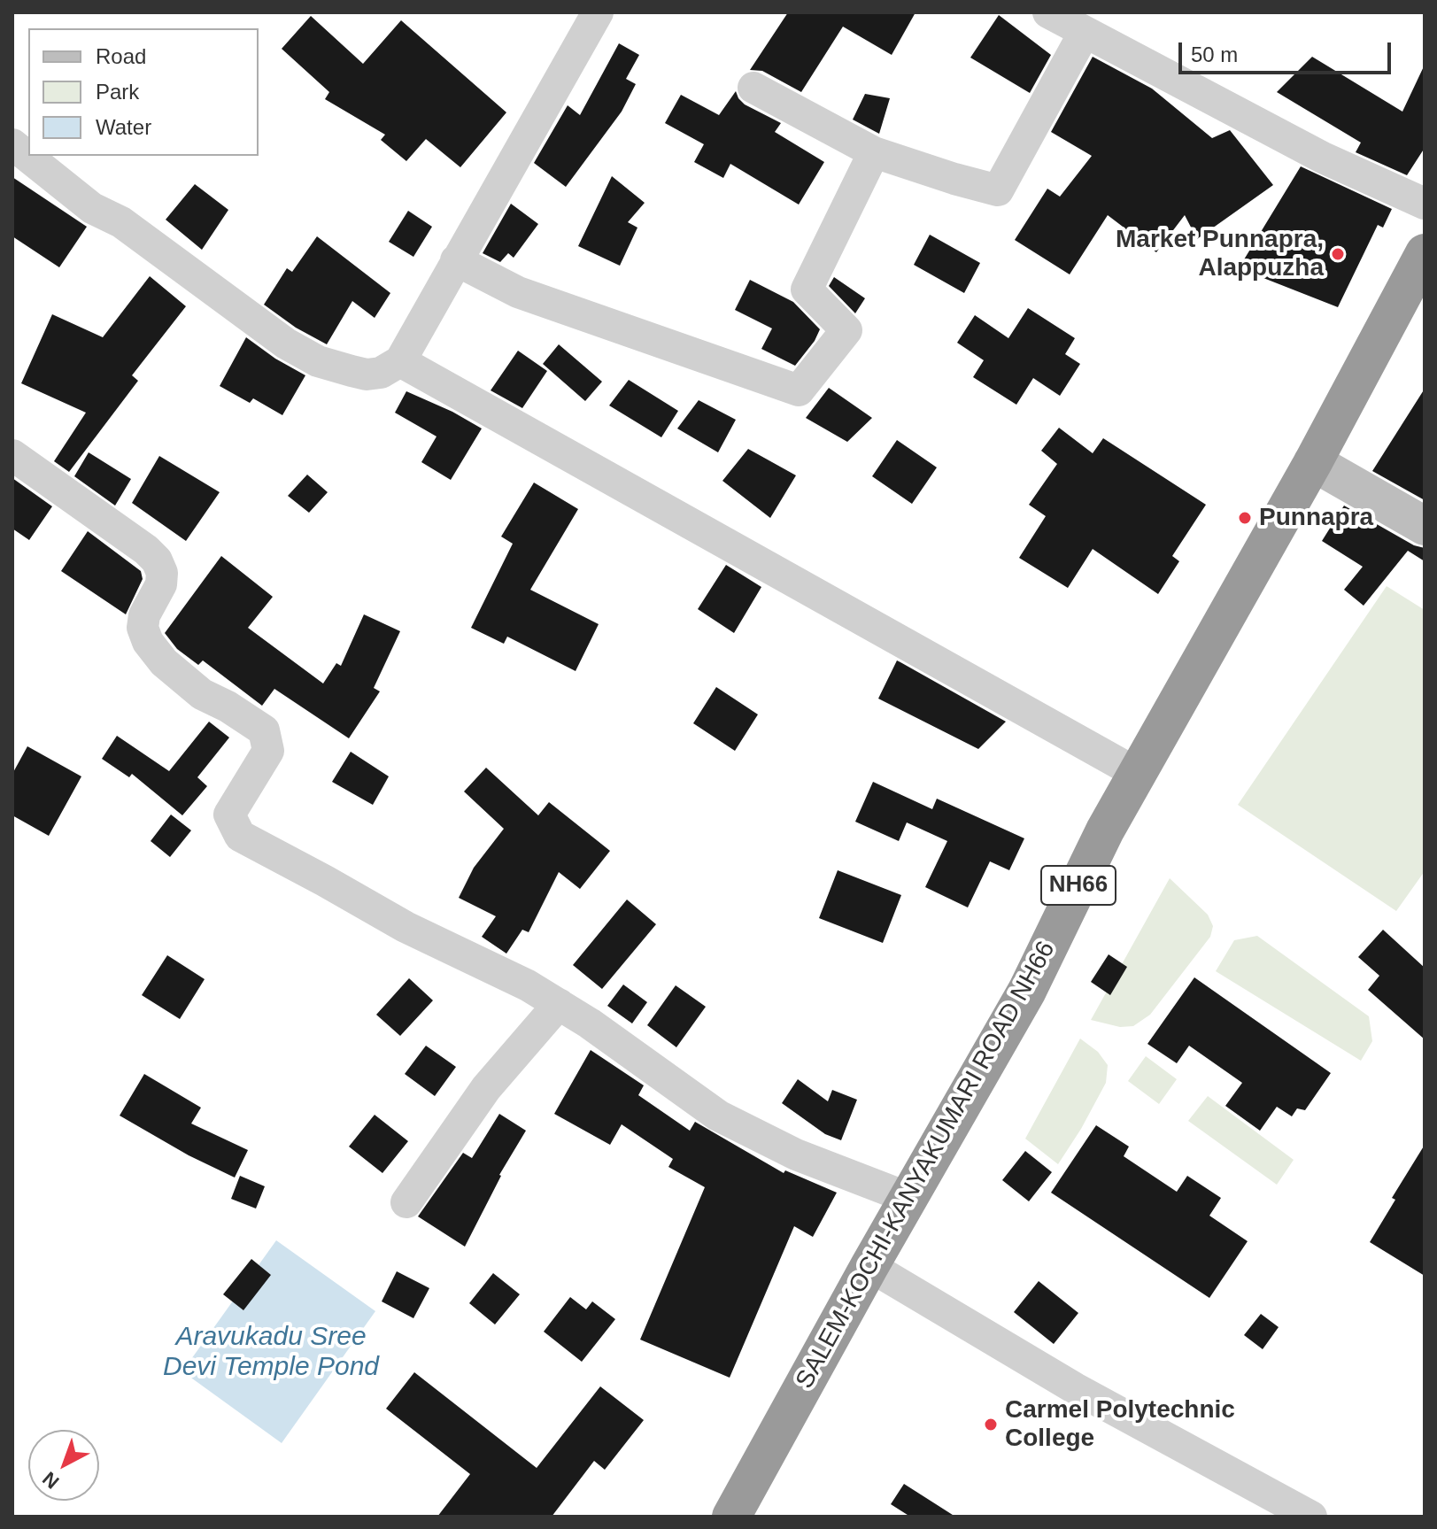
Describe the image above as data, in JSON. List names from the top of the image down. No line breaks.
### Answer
{"streets":{"highway":["NH66","SALEM-KOCHI-KANYAKUMARI ROAD NH66"]},"water":["Aravukadu Sree Devi Temple Pond"],"places":["Market Punnapra, Alappuzha","Punnapra","Carmel Polytechnic College"],"legend":["Road","Park","Water"],"scale_bar":"50 m","north":"bottom left"}
